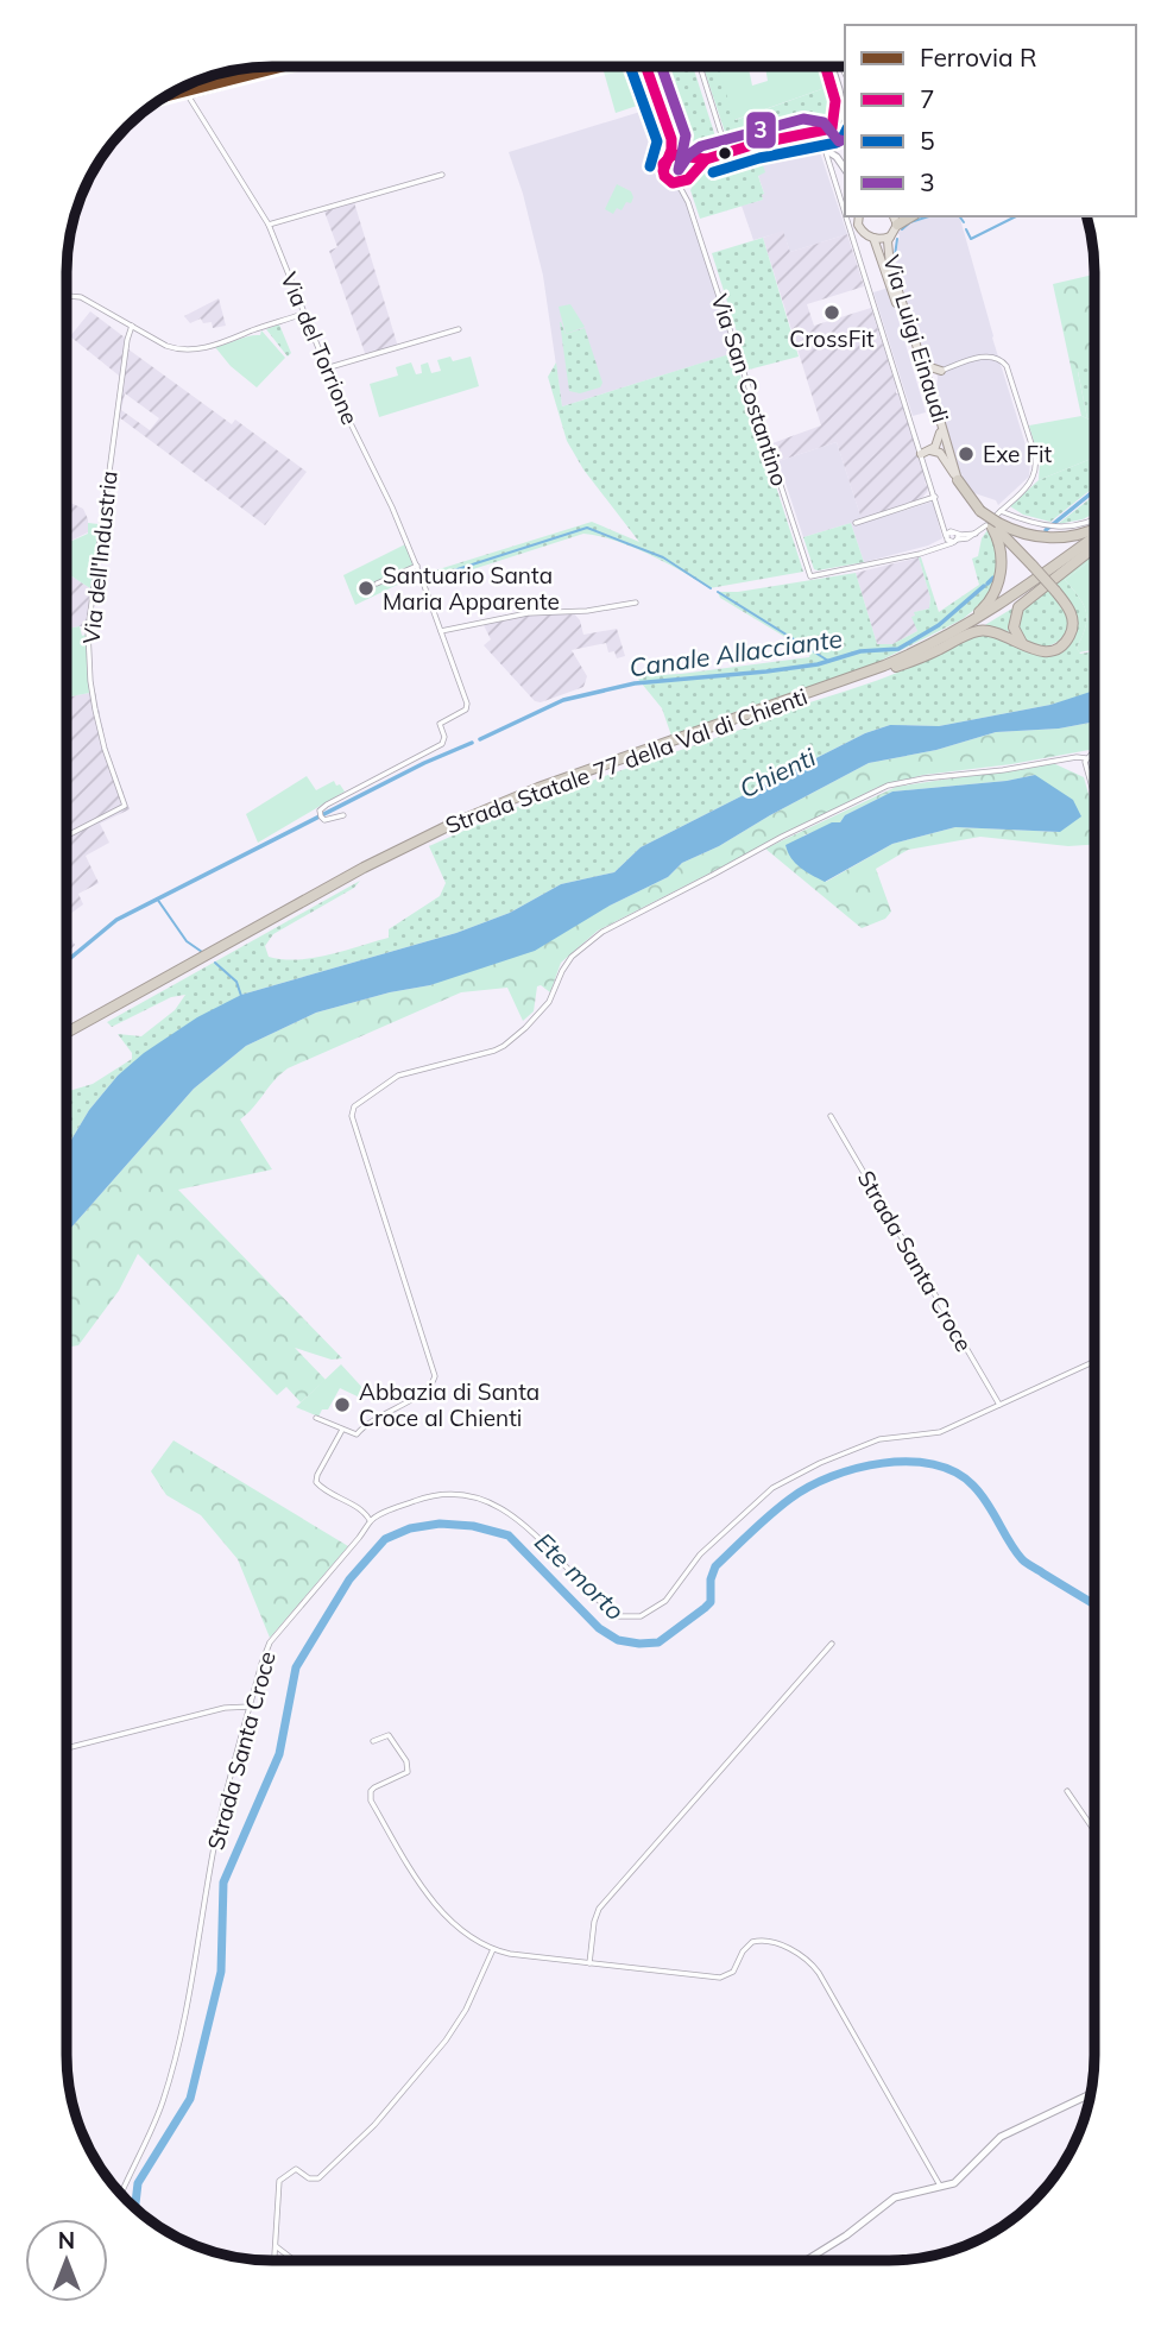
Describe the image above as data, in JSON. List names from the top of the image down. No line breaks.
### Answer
{"streets":{"highway":["Strada Statale 77 della Val di Chienti"],"main road":["Via Luigi Einaudi"],"street":["Via del Torrione","Via San Costantino","Via dell'Industria","Strada Santa Croce"]},"water":["Canale Allacciante","Chienti","Ete morto"],"places":["CrossFit","Exe Fit","Santuario Santa Maria Apparente","Abbazia di Santa Croce al Chienti"],"lines":["rail line R","transit line 7","transit line 5","transit line 3"],"legend":["Ferrovia R","7","5","3"],"north":"top"}
